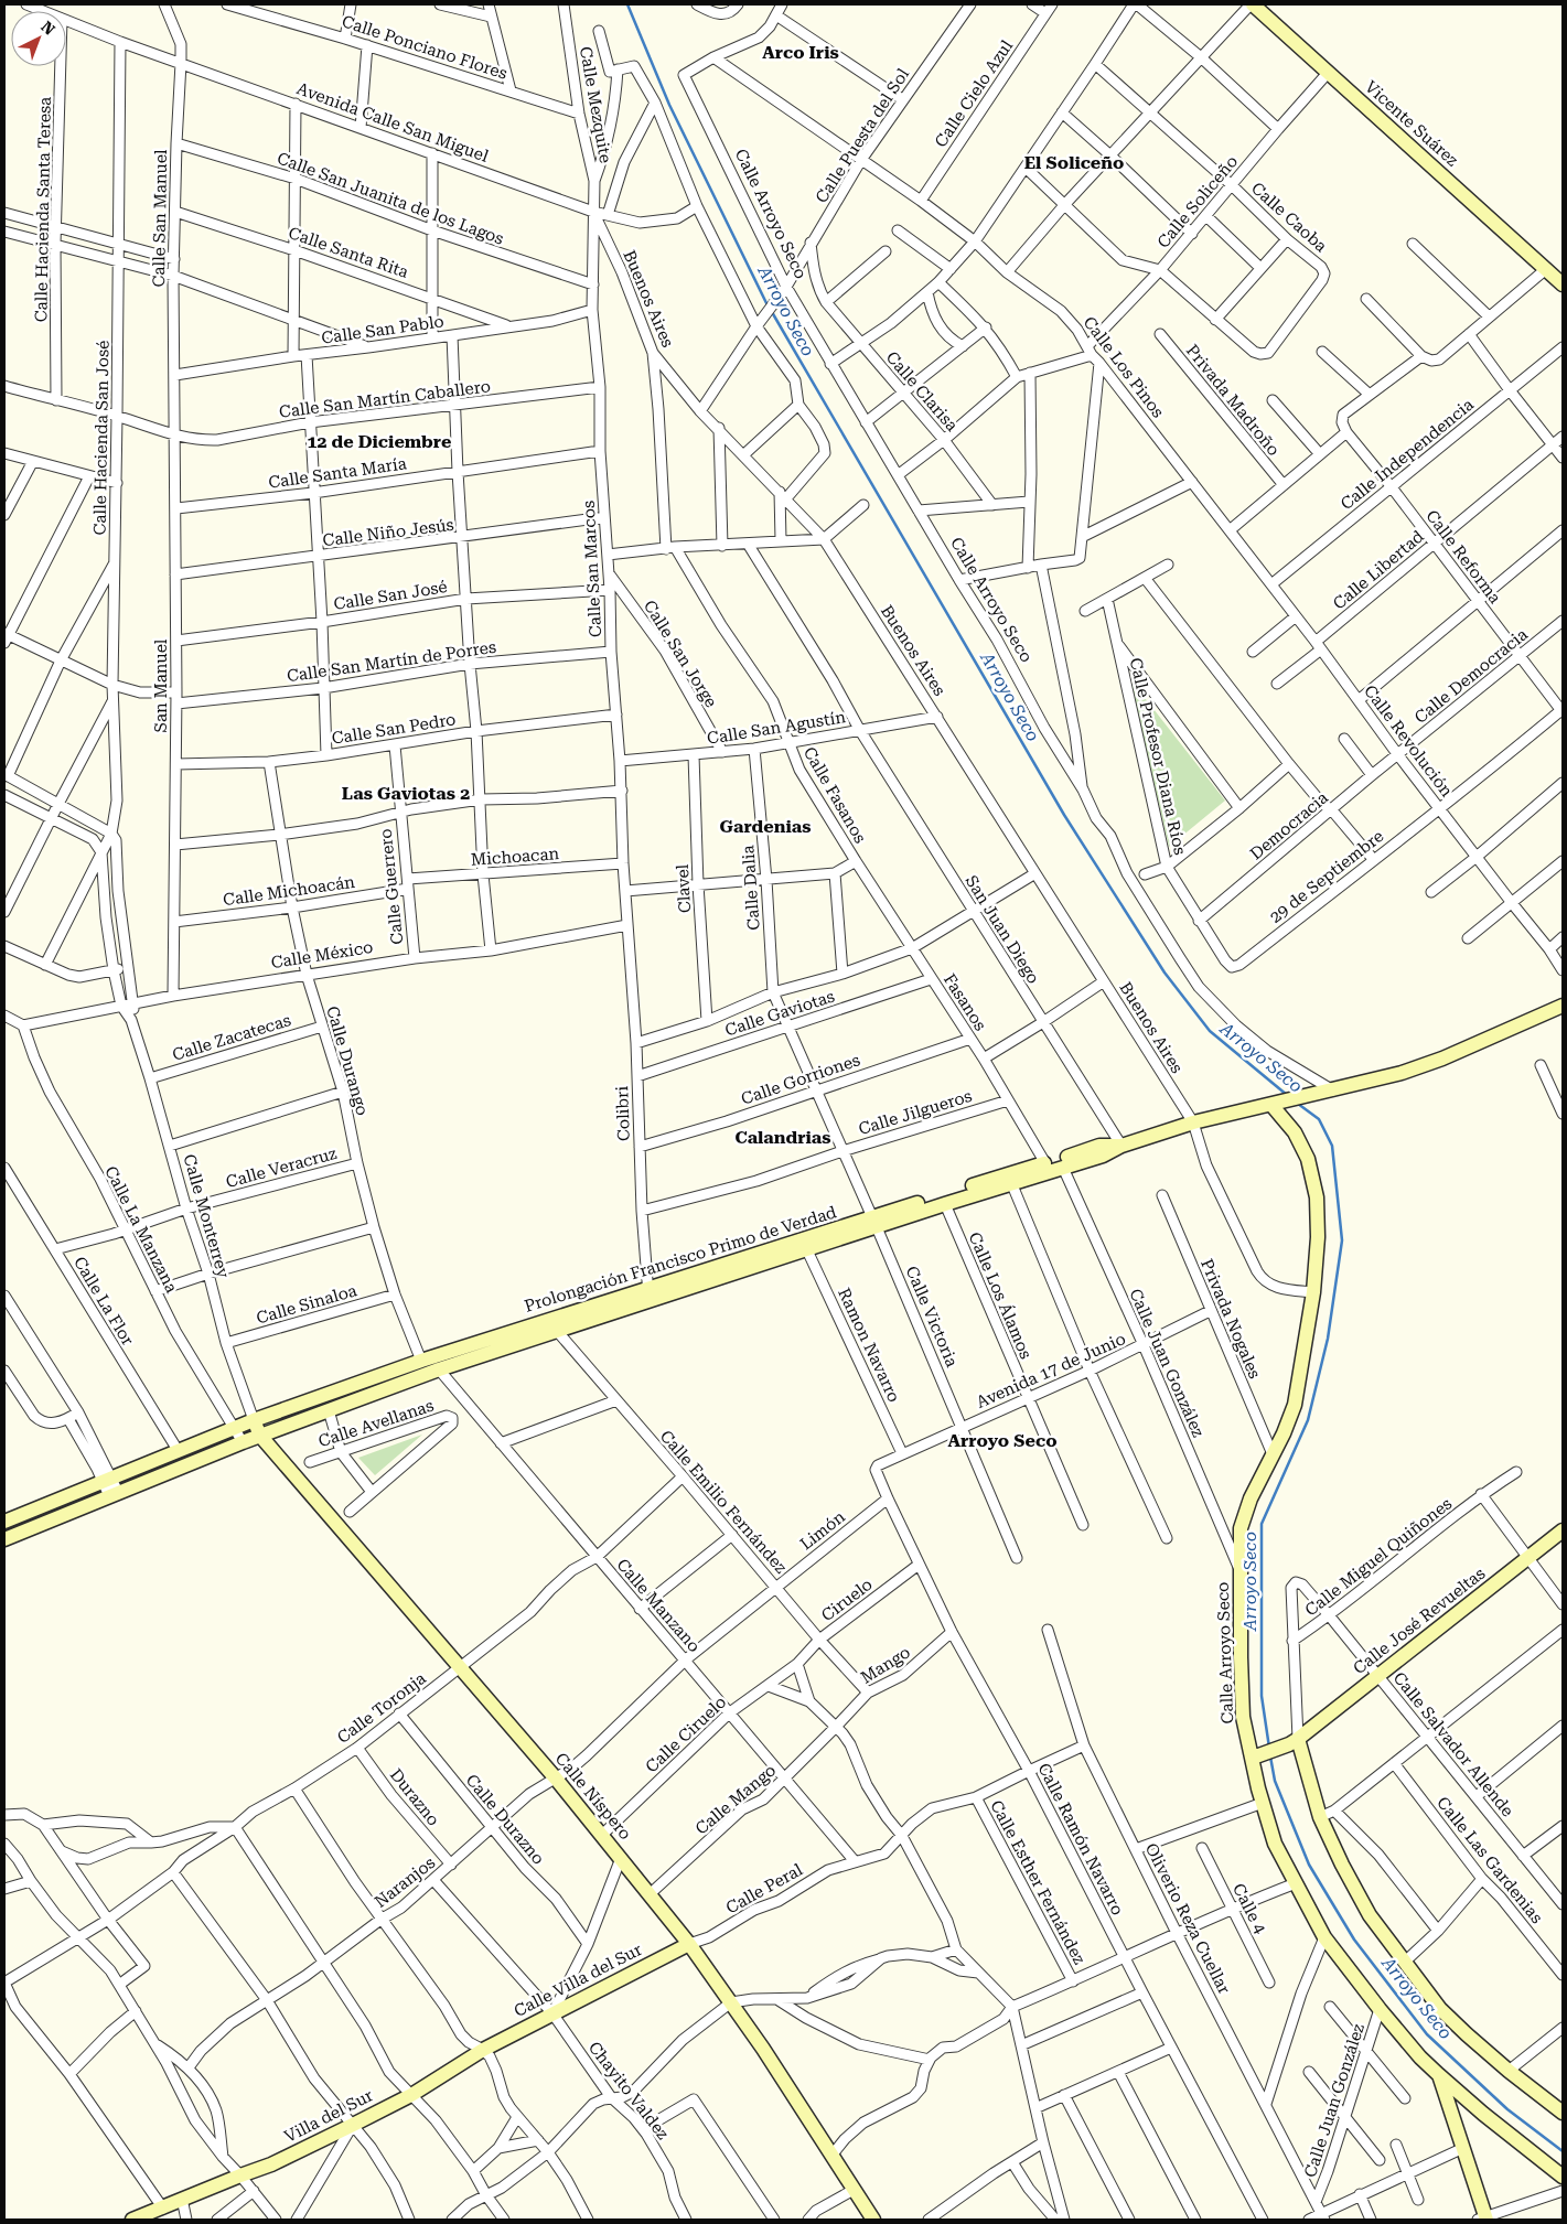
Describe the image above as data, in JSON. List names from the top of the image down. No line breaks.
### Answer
{"streets":{"street":["Calle Ponciano Flores","Calle Cielo Azul","Calle Mezquite","Avenida Calle San Miguel","Vicente Suárez","Calle Puesta del Sol","Calle San Juanita de los Lagos","Calle Soliceño","Calle Hacienda Santa Teresa","Calle Arroyo Seco","Calle Caoba","Calle San Manuel","Calle Santa Rita","Buenos Aires","Calle San Pablo","Calle Los Pinos","Calle Clarisa","Calle San Martín Caballero","Privada Madroño","Calle Hacienda San José","Calle Independencia","Calle Santa María","Calle Niño Jesús","Calle Reforma","Calle San Marcos","Calle Libertad","Calle San José","Calle San Jorge","Calle San Martín de Porres","Calle Democracia","San Manuel","Calle San Agustín","Calle San Pedro","Calle Revolución","Calle Profesor Diana Ríos","Calle Fasanos","Democracia","Michoacan","29 de Septiembre","Calle Guerrero","Calle Dalia","Clavel","Calle Michoacán","San Juan Diego","Calle México","Fasanos","Calle Gaviotas","Calle Zacatecas","Calle Durango","Calle Gorriones","Calle Jilgueros","Colibri","Calle Veracruz","Calle Monterrey","Calle La Manzana","Prolongación Francisco Primo de Verdad","Calle Los Álamos","Calle La Flor","Calle Sinaloa","Calle Victoria","Privada Nogales","Ramon Navarro","Calle Juan González","Avenida 17 de Junio","Calle Avellanas","Calle Emilio Fernández","Limón","Calle Miguel Quiñones","Ciruelo","Calle Manzano","Calle José Revueltas","Mango","Calle Toronja","Calle Ciruelo","Calle Salvador Allende","Calle Níspero","Durazno","Calle Mango","Calle Durazno","Calle Ramón Navarro","Calle Las Gardenias","Naranjos","Calle Esther Fernández","Calle Peral","Calle 4","Oliverio Reza Cuellar","Calle Villa del Sur","Chayito Valdez","Villa del Sur"]},"crossings":[["Calle Ponciano Flores","Calle Mezquite"],["Calle Cielo Azul","Calle Los Pinos"],["Calle Mezquite","Avenida Calle San Miguel"],["Calle Mezquite","Buenos Aires"],["Calle Mezquite","Calle San Marcos"],["Avenida Calle San Miguel","Calle San Manuel"],["Avenida Calle San Miguel","Buenos Aires"],["Avenida Calle San Miguel","Calle Hacienda San José"],["Avenida Calle San Miguel","Calle San Marcos"],["Vicente Suárez","Calle Soliceño"],["Calle Puesta del Sol","Calle Arroyo Seco"],["Calle Puesta del Sol","Buenos Aires"],["Calle Puesta del Sol","Calle Los Pinos"],["Calle Puesta del Sol","Calle Clarisa"],["Calle San Juanita de los Lagos","Calle San Manuel"],["Calle San Juanita de los Lagos","Calle San Marcos"],["Calle Soliceño","Calle Caoba"],["Calle Soliceño","Calle Los Pinos"],["Calle Hacienda Santa Teresa","Calle San Martín Caballero"],["Calle Arroyo Seco","Buenos Aires"],["Calle Arroyo Seco","Calle Los Pinos"],["Calle Arroyo Seco","Prolongación Francisco Primo de Verdad"],["Calle Arroyo Seco","Privada Nogales"],["Calle Arroyo Seco","Calle Juan González"],["Calle Arroyo Seco","Calle José Revueltas"],["Calle San Manuel","Calle Santa Rita"],["Calle San Manuel","Calle San Pablo"],["Calle San Manuel","San Manuel"],["Calle Santa Rita","Calle San Pablo"],["Buenos Aires","Calle San Marcos"],["Buenos Aires","Calle San Agustín"],["Buenos Aires","Prolongación Francisco Primo de Verdad"],["Calle San Pablo","Calle San Marcos"],["Calle San Pablo","San Manuel"],["Calle Los Pinos","Calle Revolución"],["Calle San Martín Caballero","Calle Hacienda San José"],["Calle San Martín Caballero","Calle San Marcos"],["Calle San Martín Caballero","San Manuel"],["Calle Hacienda San José","Calle San Martín de Porres"],["Calle Hacienda San José","Calle México"],["Calle Hacienda San José","Calle Monterrey"],["Calle Independencia","Calle Reforma"],["Calle Independencia","Calle Revolución"],["Calle Santa María","Calle San Marcos"],["Calle Santa María","San Manuel"],["Calle Niño Jesús","Calle San Marcos"],["Calle Niño Jesús","San Manuel"],["Calle Reforma","Calle Libertad"],["Calle Reforma","Calle Democracia"],["Calle Reforma","29 de Septiembre"],["Calle San Marcos","Calle San José"],["Calle San Marcos","Calle San Jorge"],["Calle San Marcos","Calle San Martín de Porres"],["Calle San Marcos","Calle San Agustín"],["Calle San Marcos","Calle San Pedro"],["Calle San Marcos","Michoacan"],["Calle San Marcos","Calle México"],["Calle San Marcos","Colibri"],["Calle Libertad","Calle Revolución"],["Calle San José","San Manuel"],["Calle San Jorge","Calle San Agustín"],["Calle San Martín de Porres","San Manuel"],["Calle Democracia","Calle Revolución"],["Calle Democracia","Democracia"],["San Manuel","Calle San Pedro"],["San Manuel","Calle Michoacán"],["San Manuel","Calle México"],["Calle San Agustín","Calle Fasanos"],["Calle San Agustín","Calle Dalia"],["Calle San Agustín","Clavel"],["Calle San Agustín","San Juan Diego"],["Calle San Pedro","Calle Guerrero"],["Calle San Pedro","Calle Durango"],["Calle Revolución","Democracia"],["Calle Revolución","29 de Septiembre"],["Calle Profesor Diana Ríos","Democracia"],["Calle Profesor Diana Ríos","29 de Septiembre"],["Calle Fasanos","Fasanos"],["Michoacan","Calle Guerrero"],["Michoacan","Calle Michoacán"],["Calle Guerrero","Calle Michoacán"],["Calle Guerrero","Calle México"],["Calle Dalia","Calle Victoria"],["Calle Michoacán","Calle Durango"],["San Juan Diego","Prolongación Francisco Primo de Verdad"],["Calle México","Calle Durango"],["Calle México","Colibri"],["Calle México","Calle Monterrey"],["Calle México","Calle La Manzana"],["Fasanos","Calle Gaviotas"],["Fasanos","Calle Gorriones"],["Fasanos","Calle Jilgueros"],["Fasanos","Prolongación Francisco Primo de Verdad"],["Calle Gaviotas","Colibri"],["Calle Gaviotas","Calle Victoria"],["Calle Zacatecas","Calle Durango"],["Calle Zacatecas","Calle Monterrey"],["Calle Durango","Calle Veracruz"],["Calle Durango","Prolongación Francisco Primo de Verdad"],["Calle Durango","Calle Sinaloa"],["Calle Gorriones","Colibri"],["Calle Gorriones","Calle Victoria"],["Calle Jilgueros","Colibri"],["Calle Jilgueros","Calle Victoria"],["Colibri","Prolongación Francisco Primo de Verdad"],["Calle Veracruz","Calle Monterrey"],["Calle Veracruz","Calle La Manzana"],["Calle Veracruz","Calle La Flor"],["Calle Monterrey","Prolongación Francisco Primo de Verdad"],["Calle Monterrey","Calle Sinaloa"],["Calle Monterrey","Calle Níspero"],["Calle La Manzana","Prolongación Francisco Primo de Verdad"],["Prolongación Francisco Primo de Verdad","Calle Los Álamos"],["Prolongación Francisco Primo de Verdad","Calle La Flor"],["Prolongación Francisco Primo de Verdad","Calle Victoria"],["Prolongación Francisco Primo de Verdad","Ramon Navarro"],["Prolongación Francisco Primo de Verdad","Calle Juan González"],["Prolongación Francisco Primo de Verdad","Calle Emilio Fernández"],["Prolongación Francisco Primo de Verdad","Calle Manzano"],["Prolongación Francisco Primo de Verdad","Calle Níspero"],["Calle Los Álamos","Avenida 17 de Junio"],["Calle Victoria","Avenida 17 de Junio"],["Privada Nogales","Avenida 17 de Junio"],["Ramon Navarro","Avenida 17 de Junio"],["Calle Juan González","Avenida 17 de Junio"],["Calle Juan González","Oliverio Reza Cuellar"],["Avenida 17 de Junio","Calle Ramón Navarro"],["Calle Emilio Fernández","Limón"],["Calle Emilio Fernández","Ciruelo"],["Calle Emilio Fernández","Mango"],["Calle Emilio Fernández","Calle Toronja"],["Limón","Calle Manzano"],["Limón","Calle Ramón Navarro"],["Limón","Naranjos"],["Calle Miguel Quiñones","Calle Salvador Allende"],["Ciruelo","Calle Ciruelo"],["Ciruelo","Calle Ramón Navarro"],["Calle Manzano","Calle Toronja"],["Calle Manzano","Calle Ciruelo"],["Calle Manzano","Calle Mango"],["Calle Manzano","Naranjos"],["Calle Manzano","Calle Peral"],["Calle José Revueltas","Calle Salvador Allende"],["Mango","Calle Mango"],["Mango","Calle Ramón Navarro"],["Calle Toronja","Calle Níspero"],["Calle Toronja","Durazno"],["Calle Toronja","Calle Durazno"],["Calle Ciruelo","Calle Níspero"],["Calle Níspero","Calle Mango"],["Calle Níspero","Naranjos"],["Calle Níspero","Calle Peral"],["Calle Níspero","Calle Villa del Sur"],["Durazno","Naranjos"],["Calle Durazno","Naranjos"],["Calle Ramón Navarro","Calle Peral"],["Naranjos","Chayito Valdez"],["Calle Esther Fernández","Calle Peral"],["Calle Peral","Oliverio Reza Cuellar"],["Calle Peral","Calle Villa del Sur"],["Calle Villa del Sur","Chayito Valdez"],["Calle Villa del Sur","Villa del Sur"]],"districts":["Arco Iris","El Soliceño","12 de Diciembre","Las Gaviotas 2","Gardenias","Calandrias","Arroyo Seco"],"water":["Arroyo Seco"],"north":"top right"}
